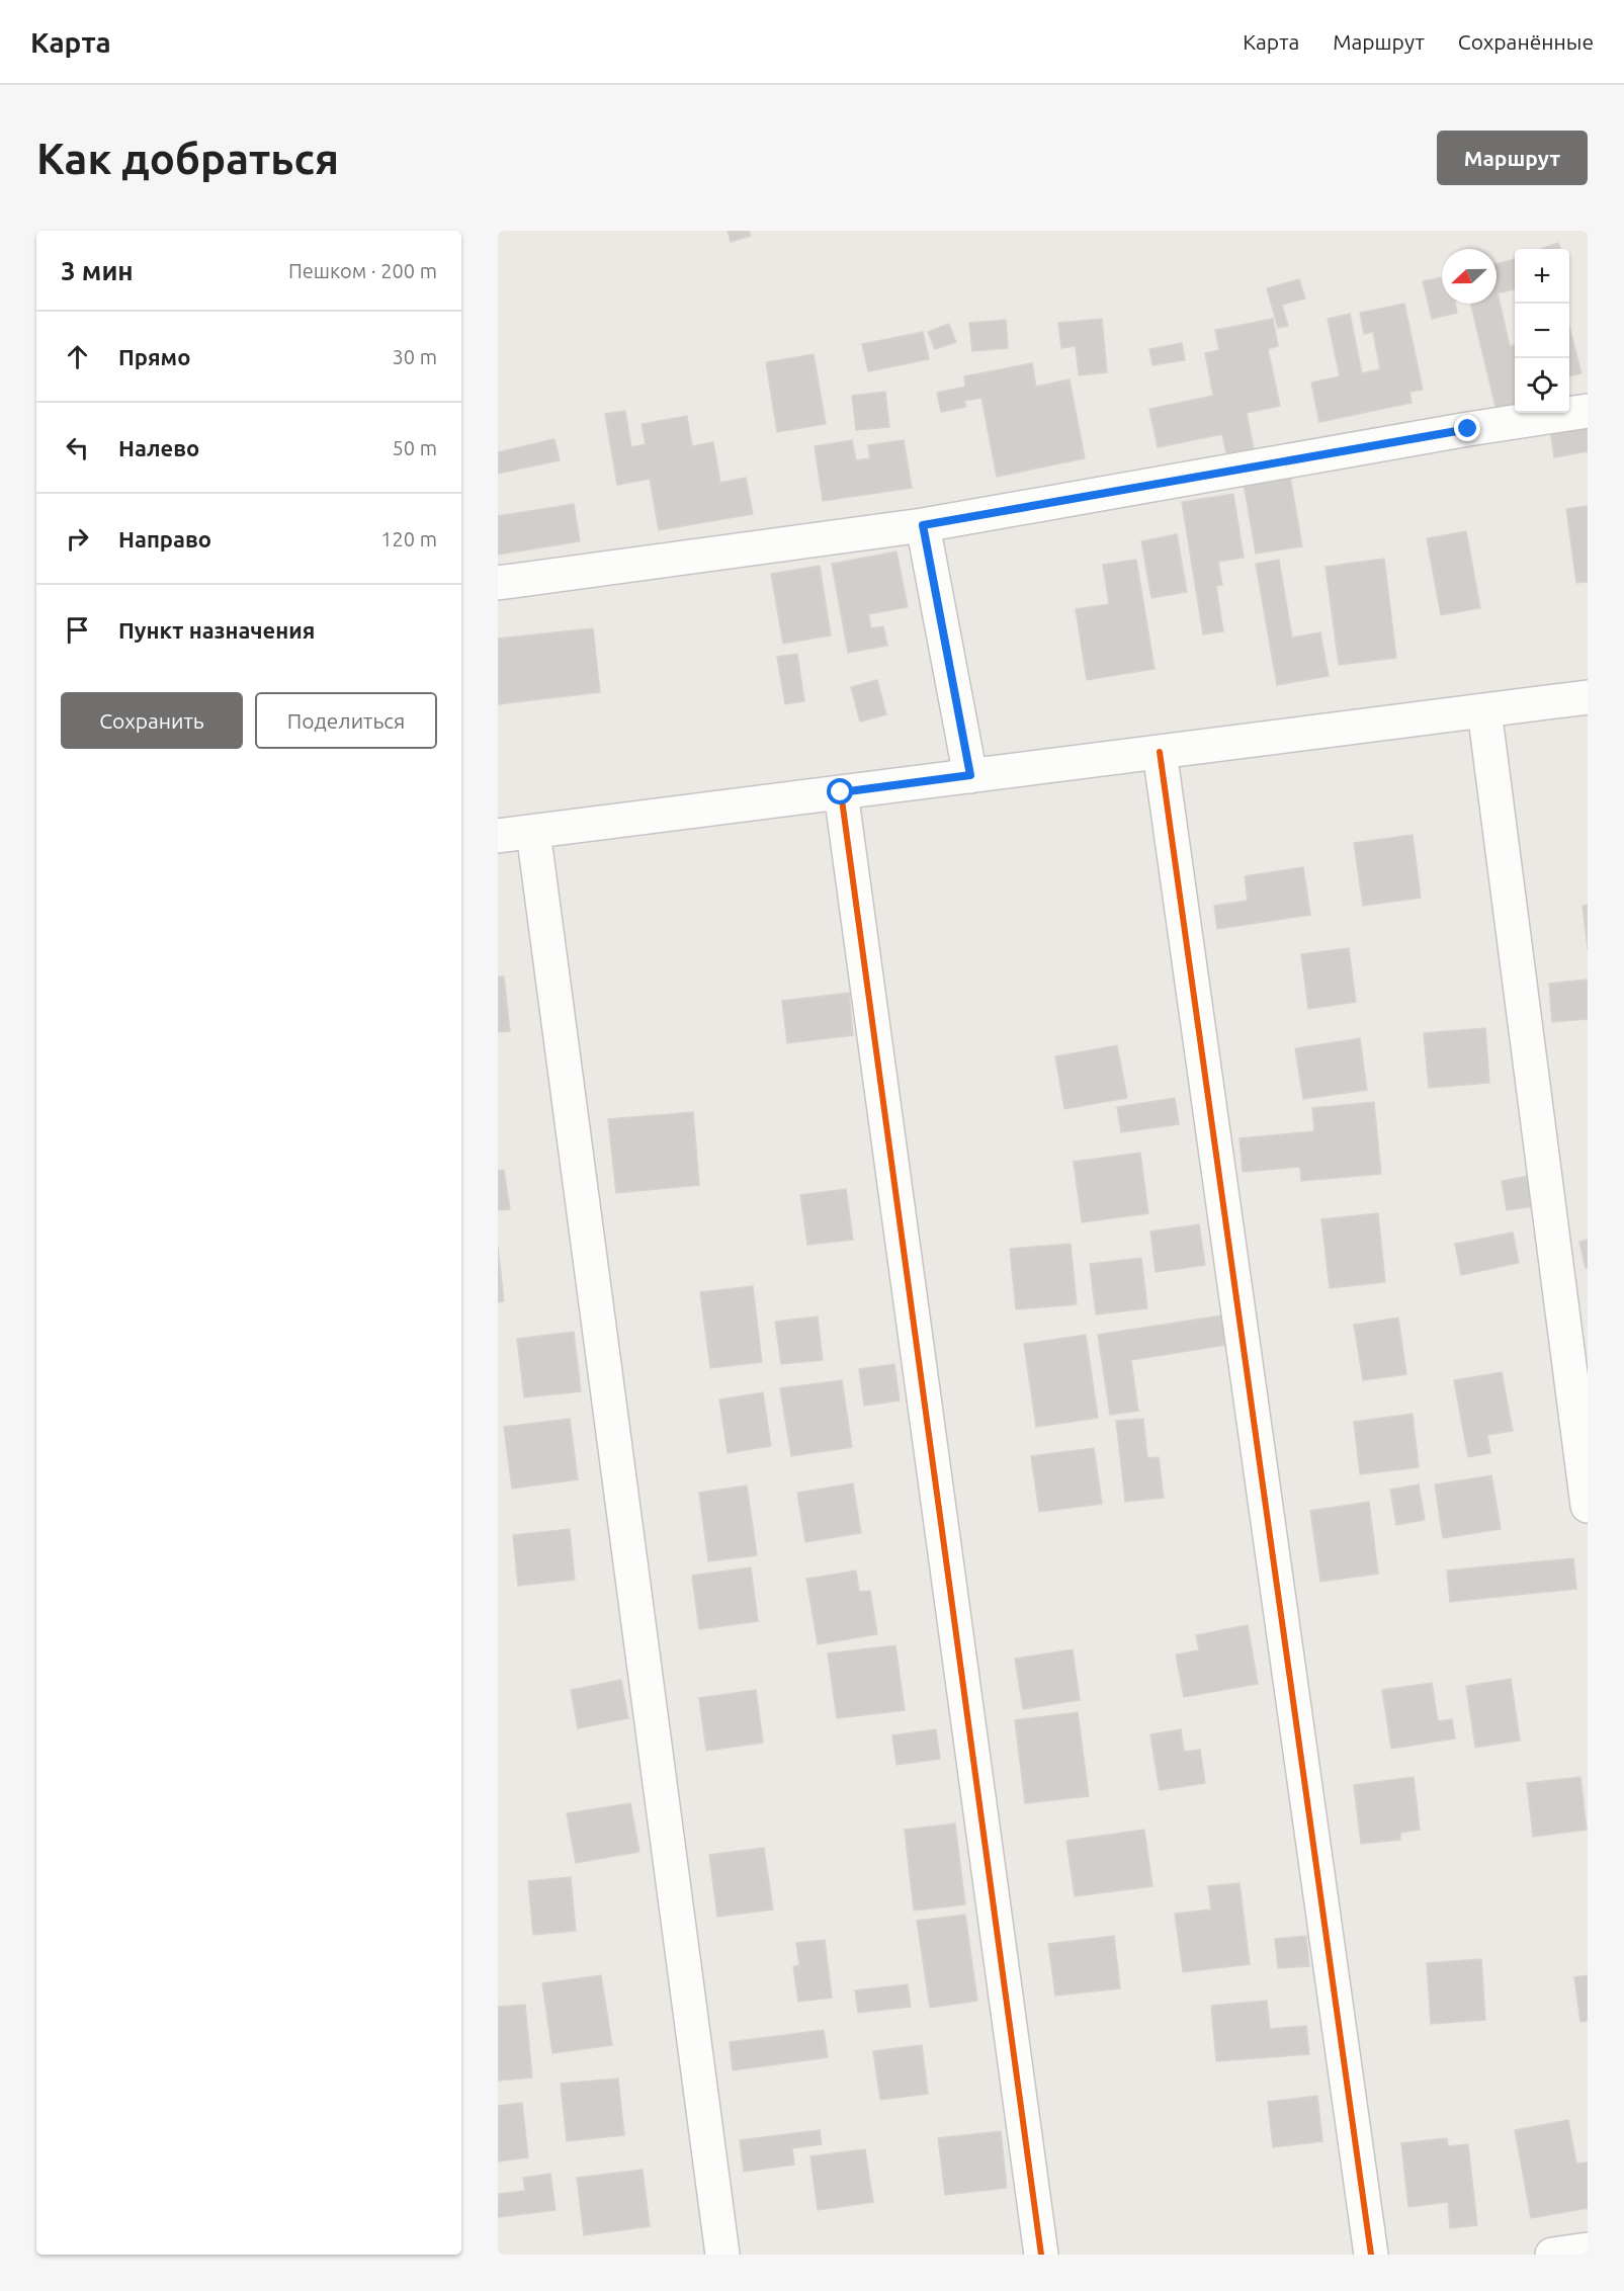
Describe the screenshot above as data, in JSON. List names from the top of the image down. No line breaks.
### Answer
{"north":"left","page":{"header":"Карта","nav":["Карта","Маршрут","Сохранённые"],"buttons":["Маршрут",["Сохранить","Поделиться"]],"title":"Как добраться","heading":["3 мин","Пешком · 200 m"],"map_buttons":["+","−"],"list":[["Прямо","30 m"],["Налево","50 m"],["Направо","120 m"],"Пункт назначения"]}}
